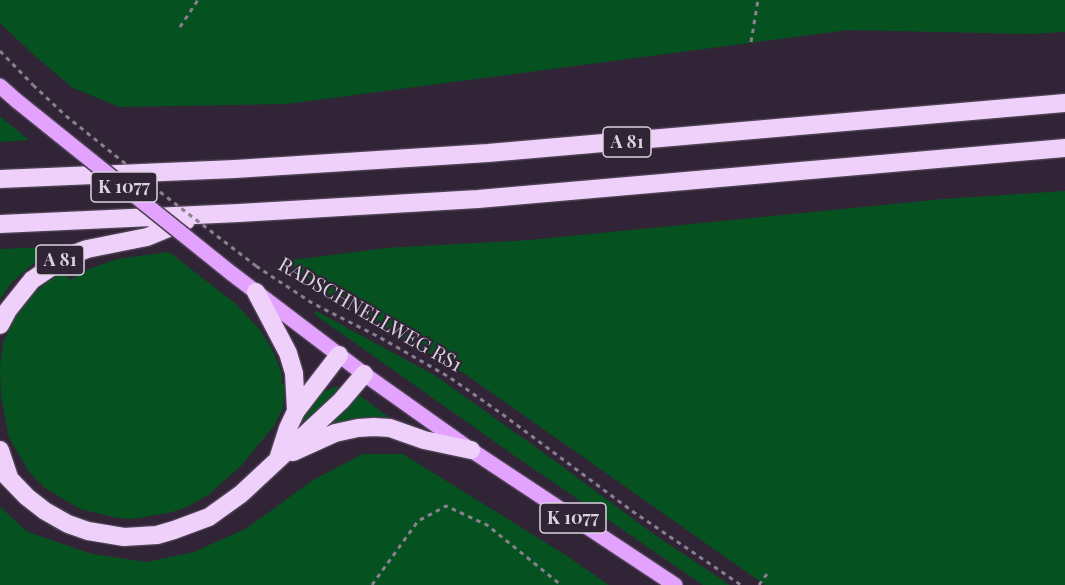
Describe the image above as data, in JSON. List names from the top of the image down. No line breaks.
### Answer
{"streets":{"highway":["A 81"],"main road":["K 1077"],"path":["RADSCHNELLWEG RS1"]}}
